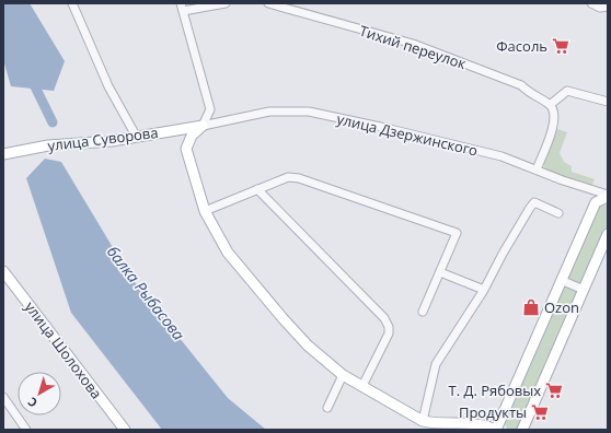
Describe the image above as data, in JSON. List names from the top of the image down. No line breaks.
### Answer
{"streets":{"main road":["улица Суворова","улица Шолохова"],"street":["Тихий переулок","улица Дзержинского"]},"crossings":[["улица Дзержинского","улица Суворова"]],"water":["балка Рыбасова"],"places":{"supermarket":["Фасоль","Т. Д. Рябовых","Продукты"],"shop":["Ozon"]},"north":"bottom left"}
